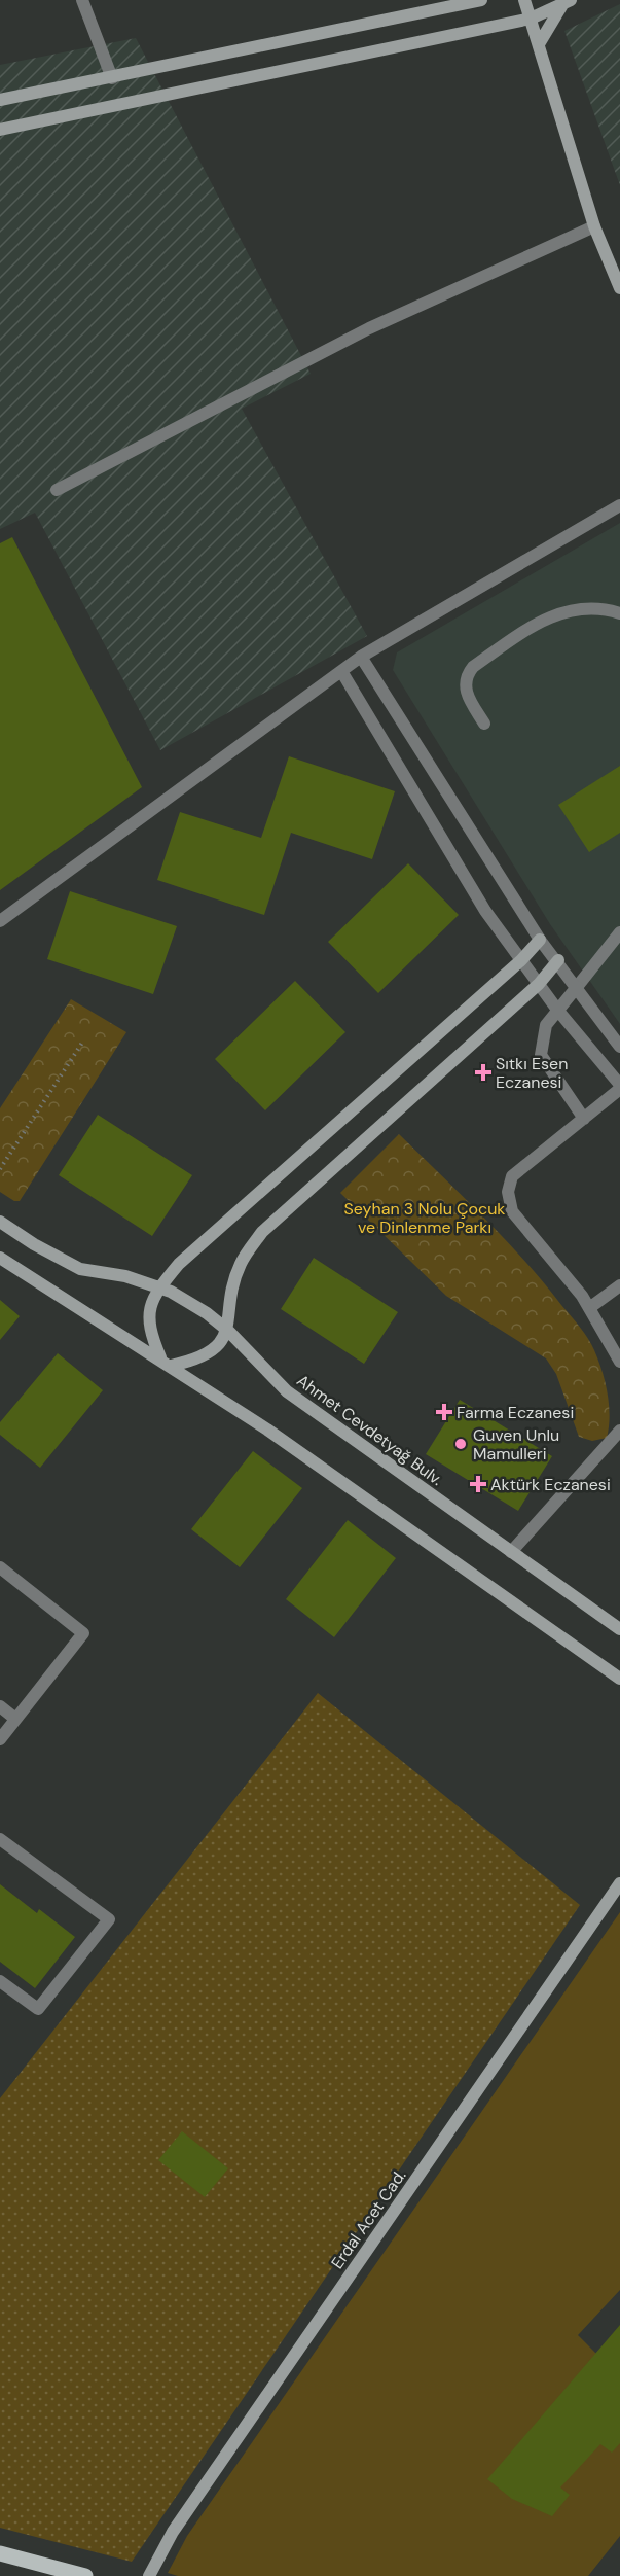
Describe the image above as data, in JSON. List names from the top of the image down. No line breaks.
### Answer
{"streets":{"street":["Ahmet Cevdetyağ Bulv.","Erdal Acet Cad."]},"parks":["Seyhan 3 Nolu Çocuk ve Dinlenme Parkı"],"places":{"health":["Sıtkı Esen Eczanesi","Farma Eczanesi","Aktürk Eczanesi"],"other":["Guven Unlu Mamulleri"]}}
